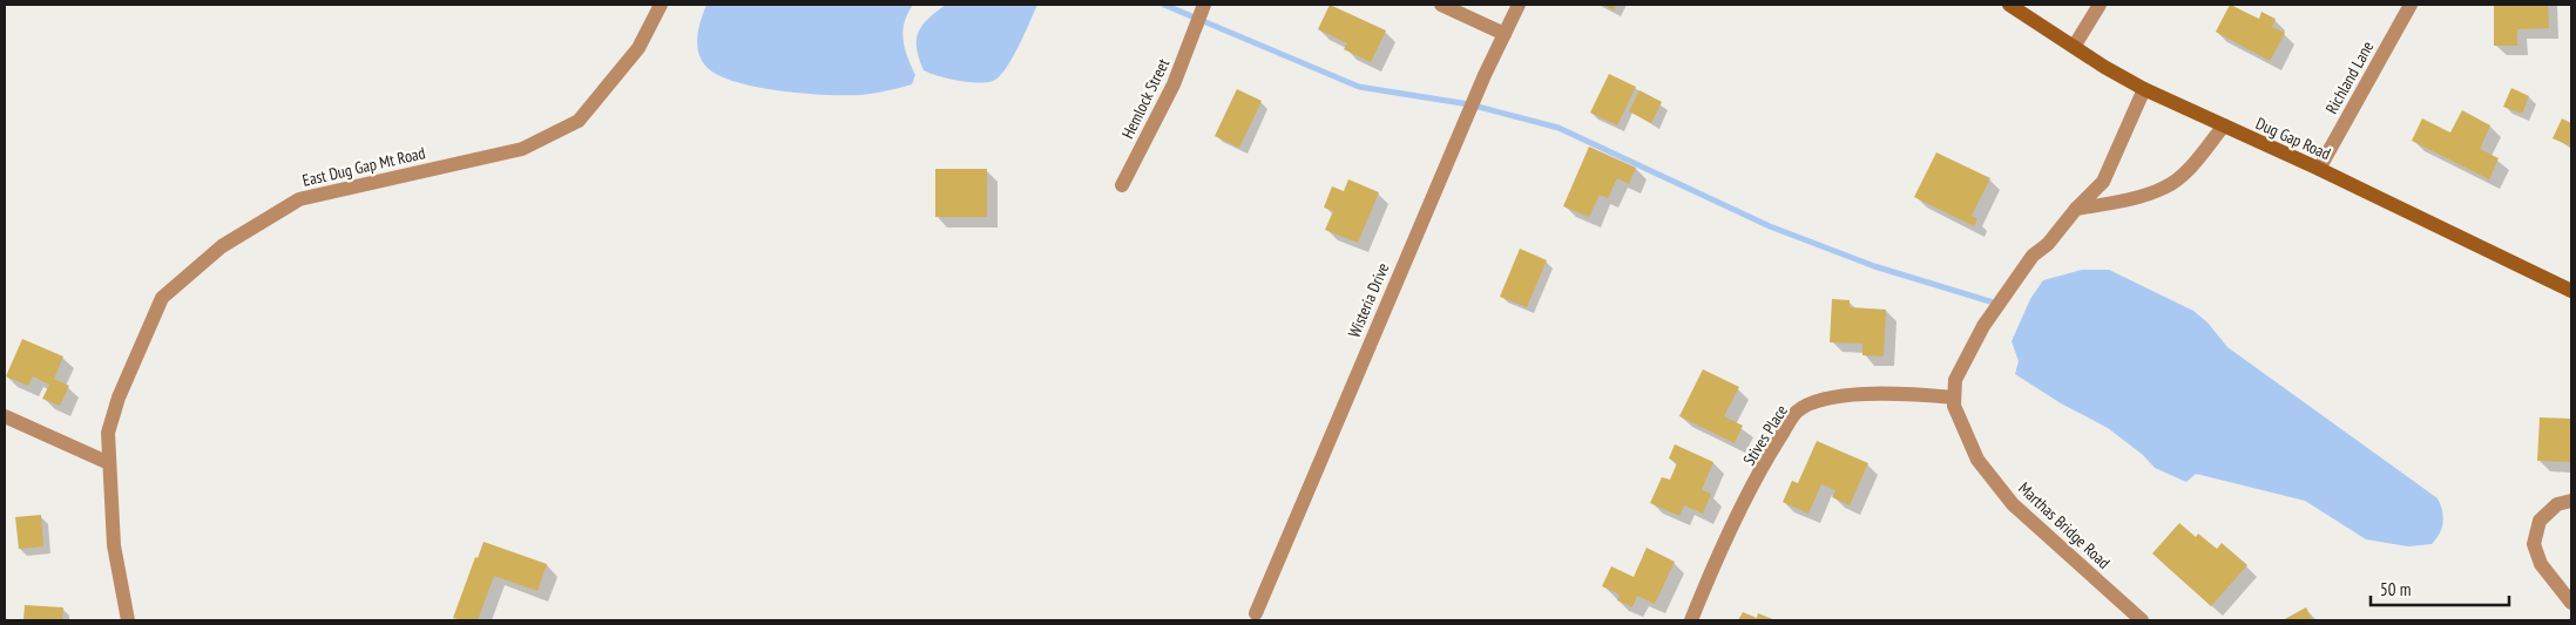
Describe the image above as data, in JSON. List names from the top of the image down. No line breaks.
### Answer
{"streets":{"street":["Richland Lane","Hemlock Street","Dug Gap Road","East Dug Gap Mt Road","Wisteria Drive","Stives Place","Marthas Bridge Road"]},"crossings":[["Richland Lane","Dug Gap Road"],["Dug Gap Road","Marthas Bridge Road"],["Stives Place","Marthas Bridge Road"]],"scale_bar":"50 m"}
